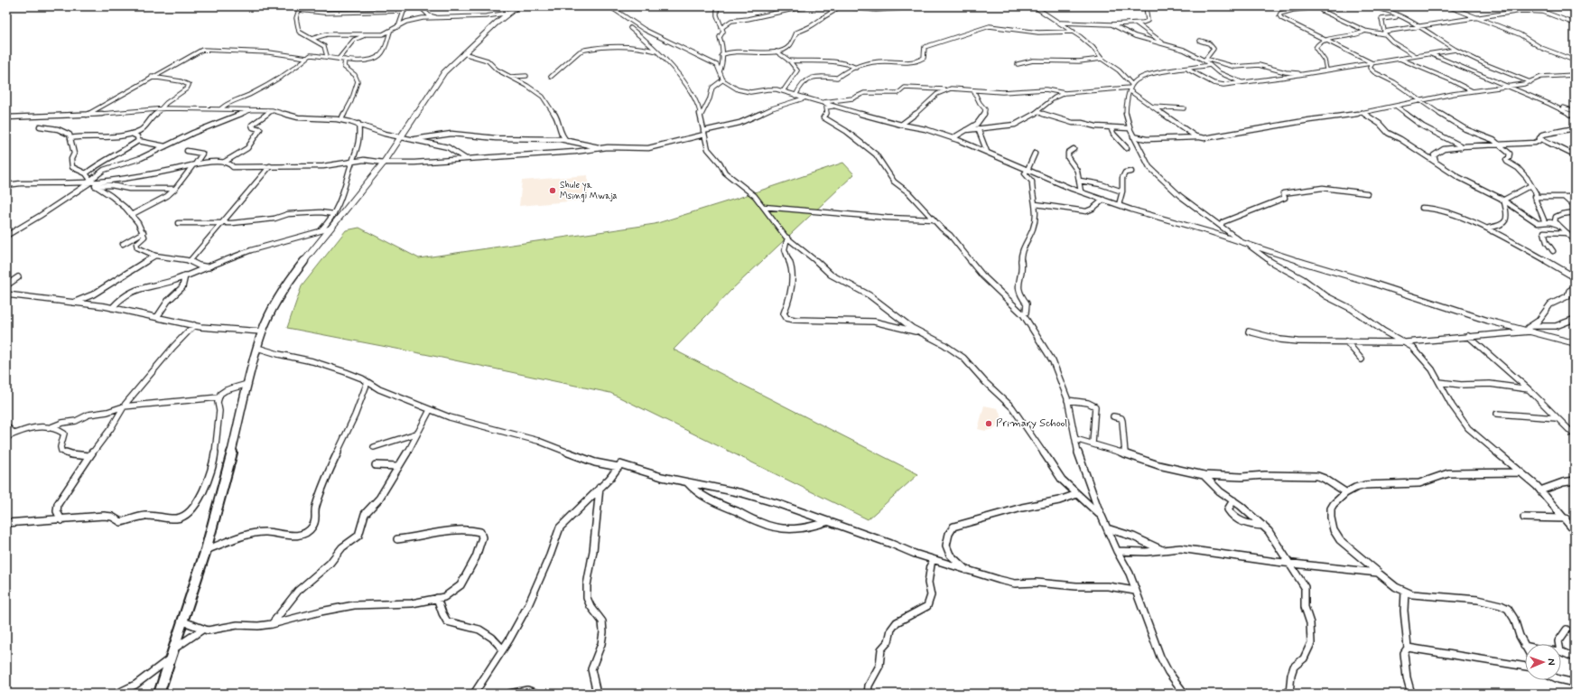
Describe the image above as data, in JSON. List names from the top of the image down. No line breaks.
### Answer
{"places":["Shule ya Msingi Mwaja","Primary School"],"north":"right"}
